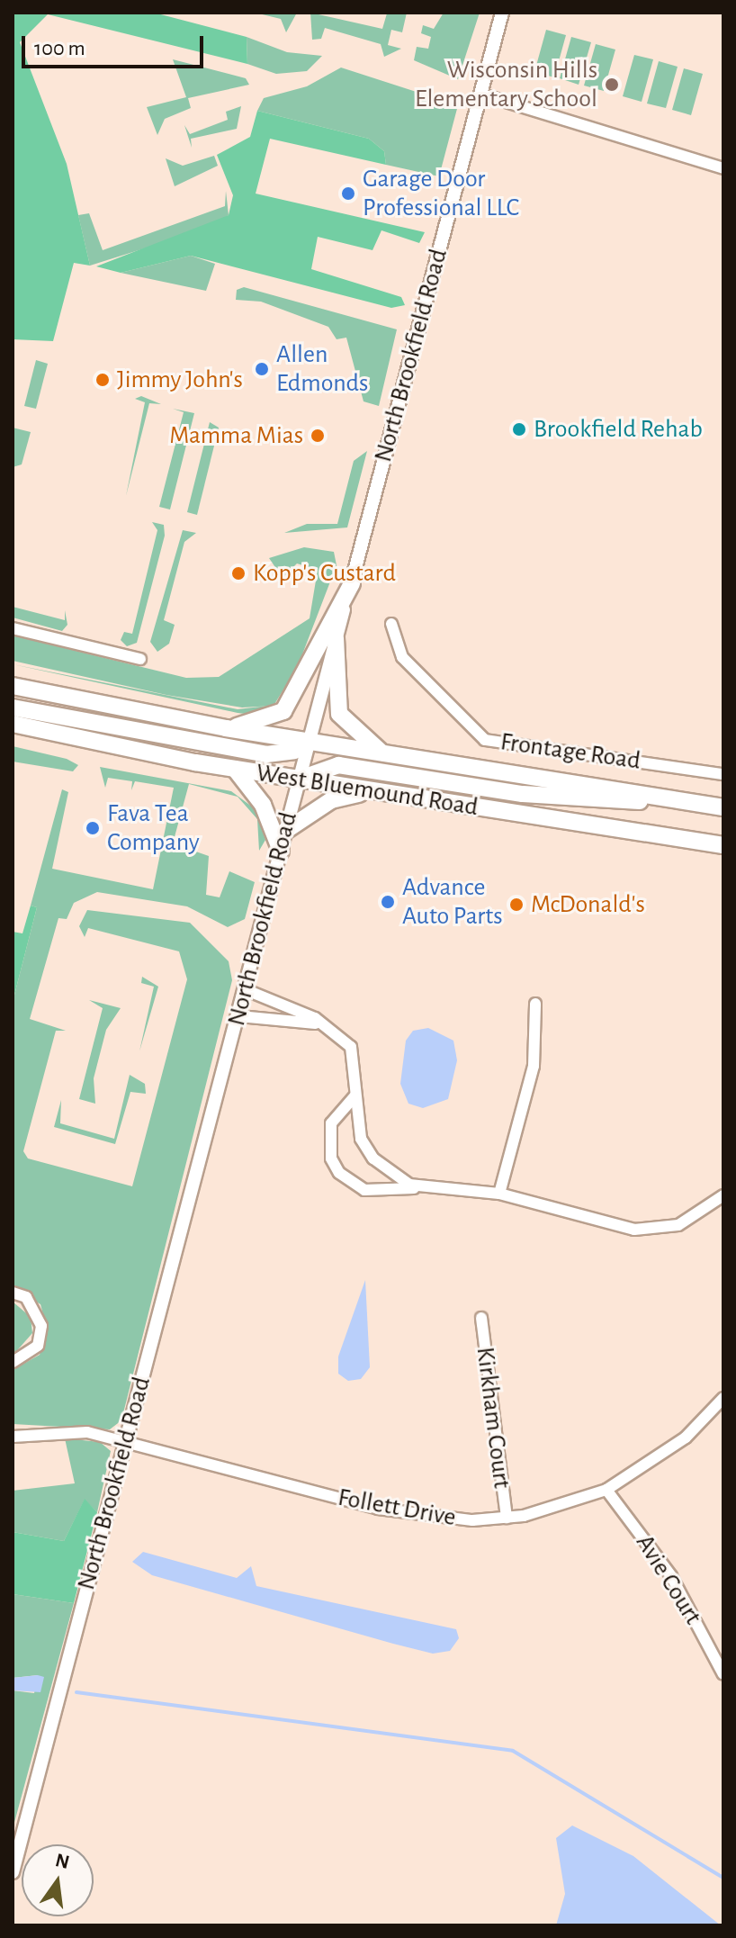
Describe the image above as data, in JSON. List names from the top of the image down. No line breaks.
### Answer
{"streets":{"main road":["West Bluemound Road"],"street":["North Brookfield Road","Frontage Road","Kirkham Court","Follett Drive","Avie Court"]},"crossings":[["North Brookfield Road","West Bluemound Road"],["North Brookfield Road","Follett Drive"],["Kirkham Court","Follett Drive"],["Follett Drive","Avie Court"]],"places":["Wisconsin Hills Elementary School","Garage Door Professional LLC","Allen Edmonds","Jimmy John's","Brookfield Rehab","Mamma Mias","Kopp's Custard","Fava Tea Company","Advance Auto Parts","McDonald's"],"scale_bar":"100 m","north":"top"}
